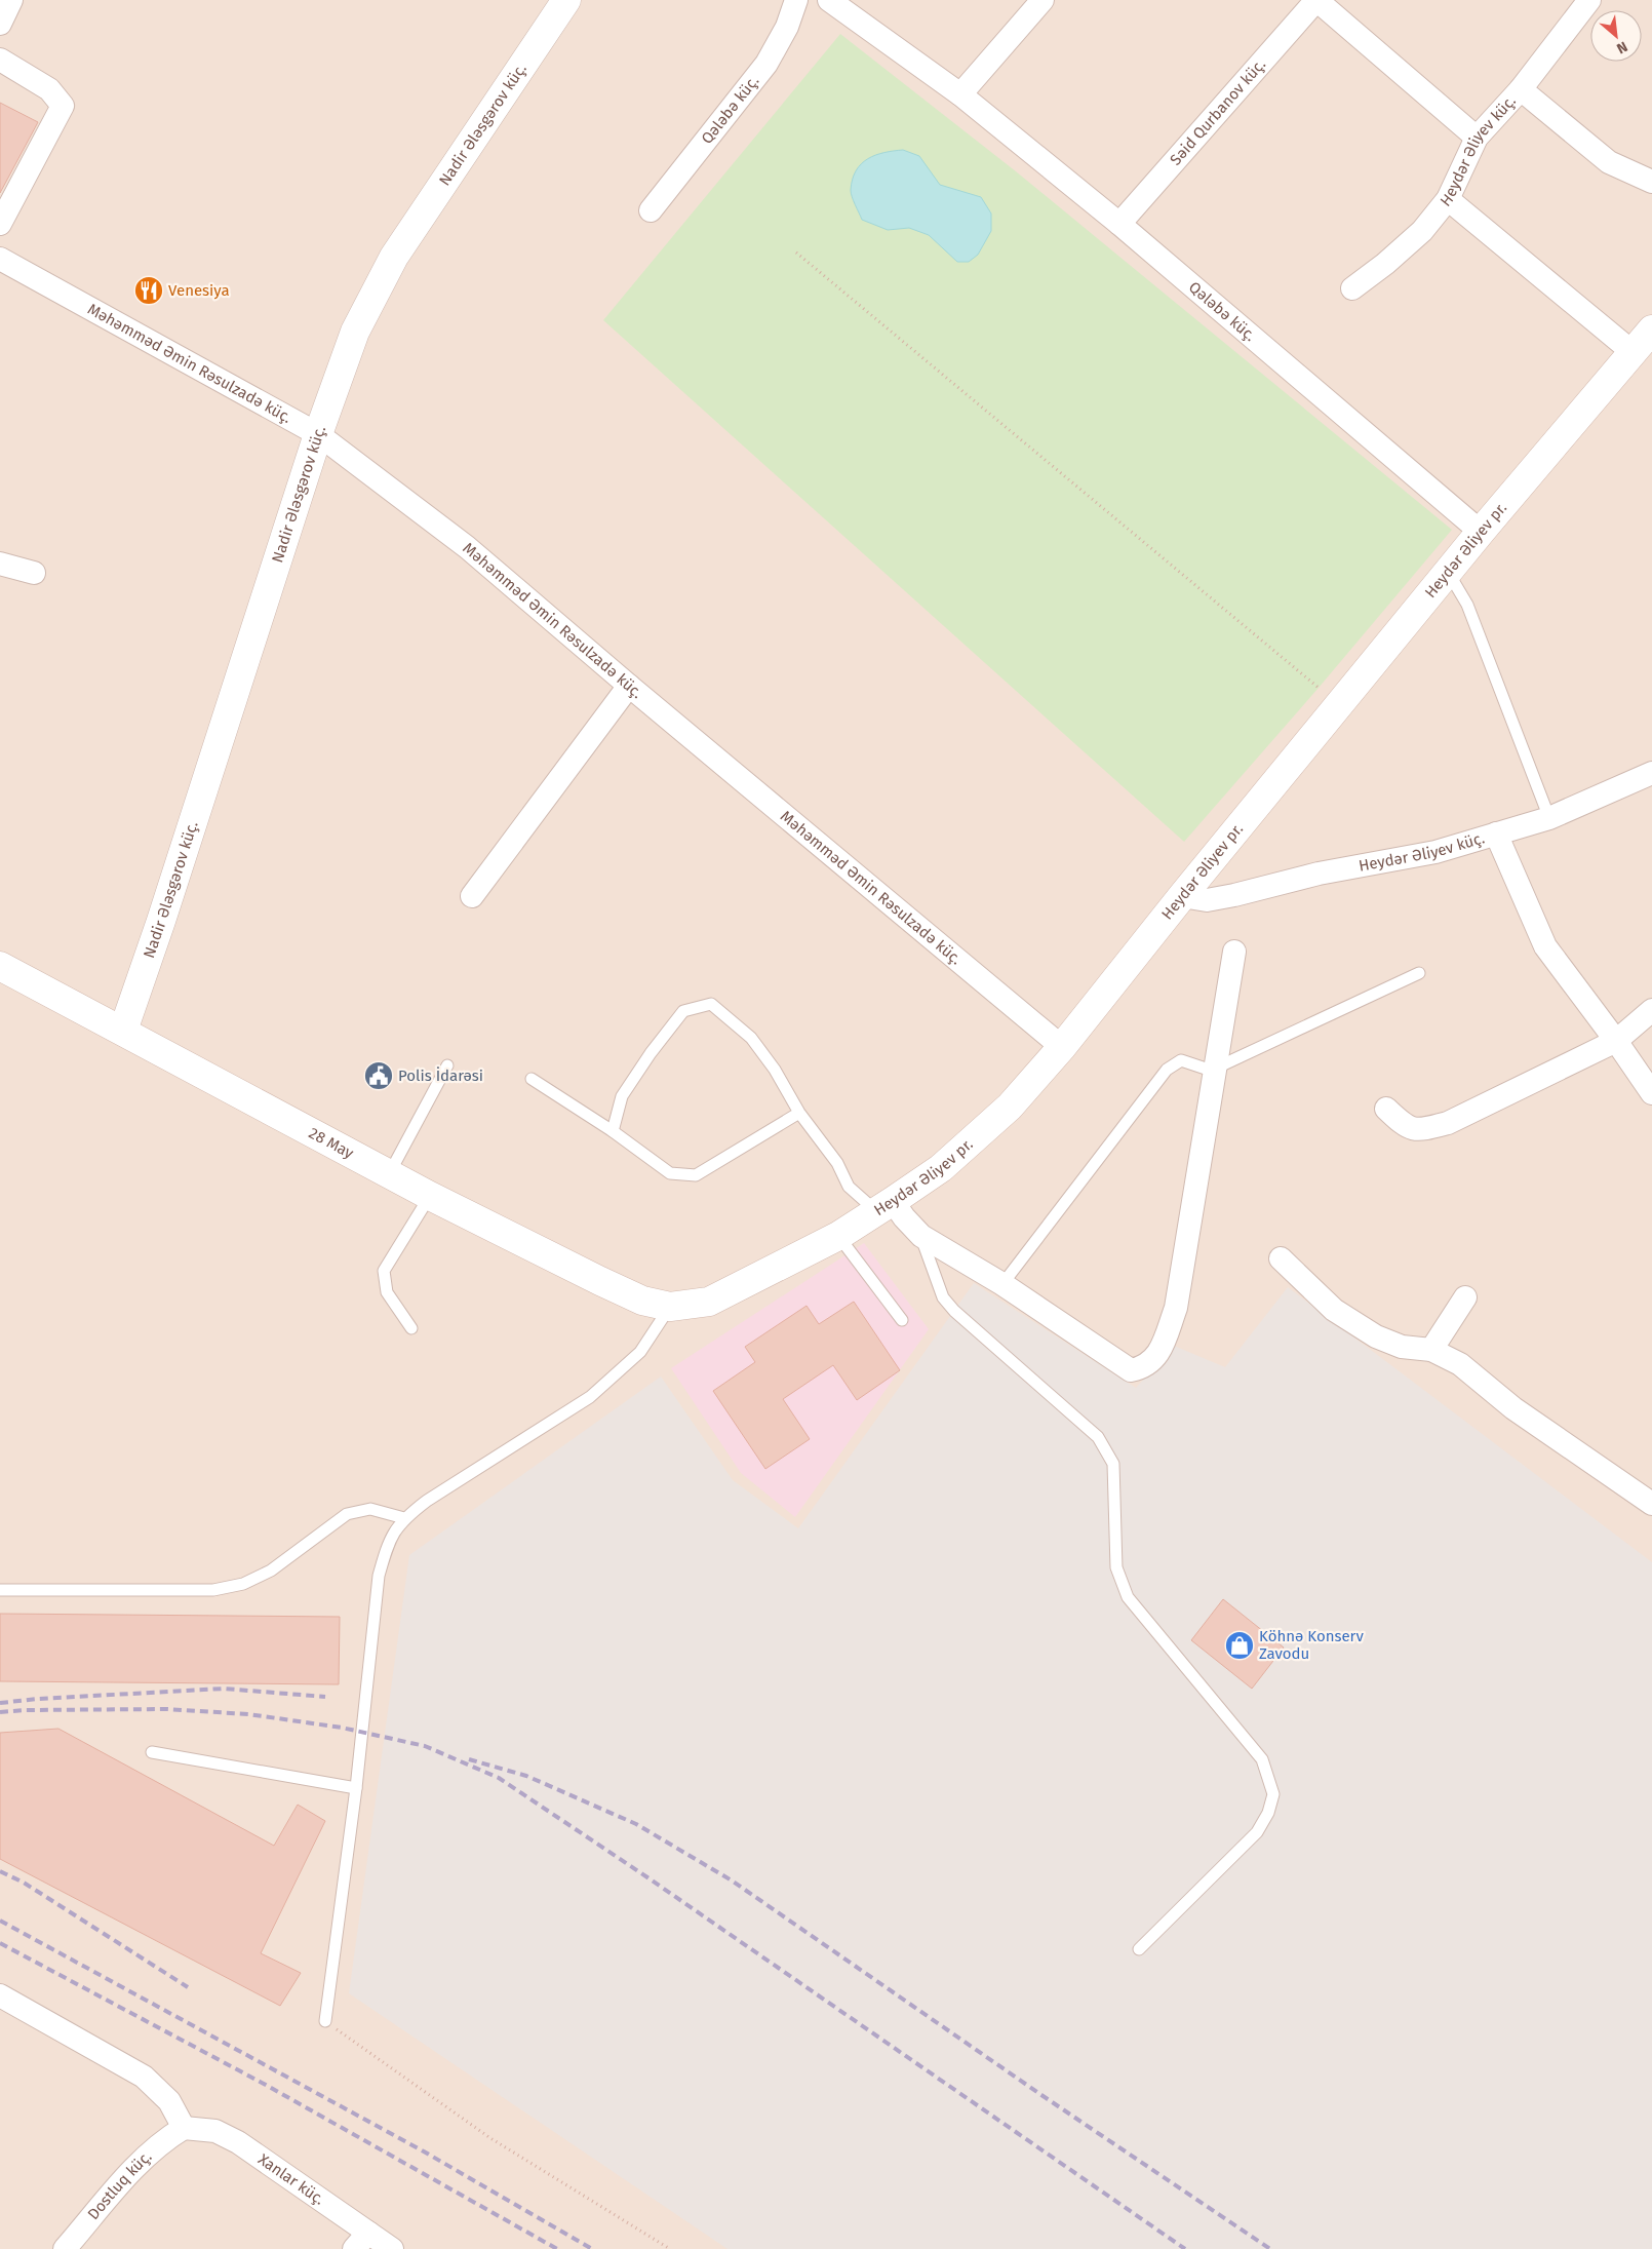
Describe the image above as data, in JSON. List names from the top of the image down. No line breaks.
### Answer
{"streets":{"main road":["Nadir Ələsgərov küç.","Heydər Əliyev pr.","28 May"],"street":["Qələbə küç.","Səid Qurbanov küç.","Heydər Əliyev küç.","Məhəmməd Əmin Rəsulzadə küç.","Xanlar küç.","Dostluq küç."]},"crossings":[["Qələbə küç.","Səid Qurbanov küç."],["Qələbə küç.","Heydər Əliyev pr."],["Nadir Ələsgərov küç.","Məhəmməd Əmin Rəsulzadə küç."],["Nadir Ələsgərov küç.","28 May"],["Heydər Əliyev küç.","Heydər Əliyev pr."],["Məhəmməd Əmin Rəsulzadə küç.","Heydər Əliyev pr."],["Heydər Əliyev pr.","28 May"],["Xanlar küç.","Dostluq küç."]],"places":{"restaurant":["Venesiya"],"public building":["Polis İdarəsi"],"shop":["Köhnə Konserv Zavodu"]},"north":"bottom right"}
